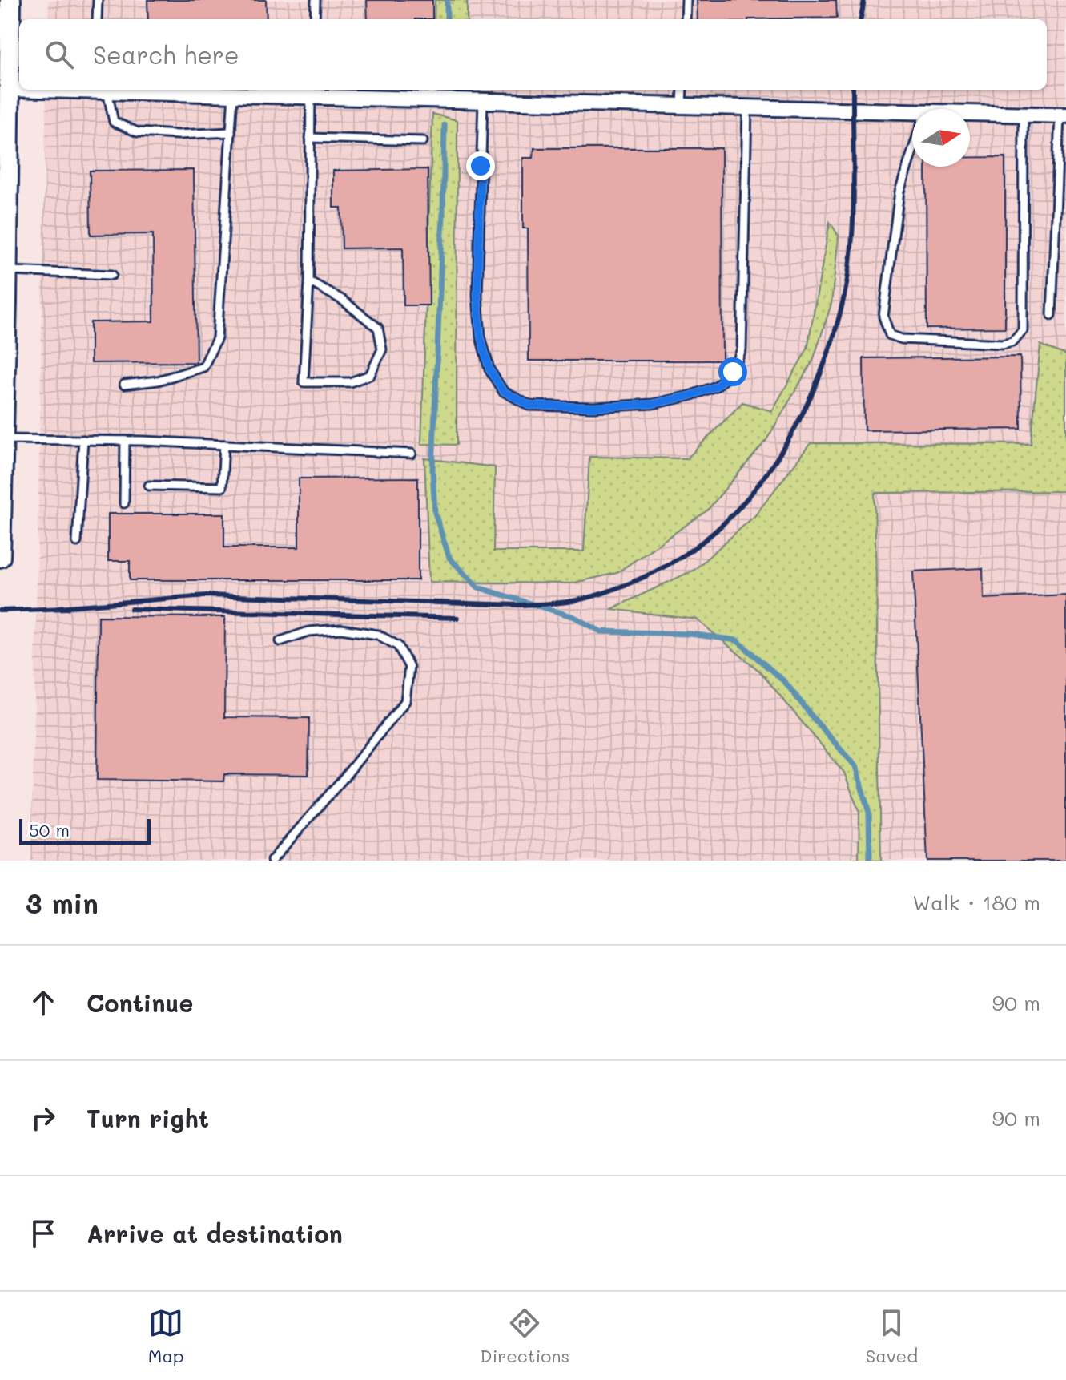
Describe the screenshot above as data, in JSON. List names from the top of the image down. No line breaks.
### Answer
{"scale_bar":"50 m","north":"right","page":{"search":"Search here","scale":"50 m","heading":["3 min","Walk · 180 m"],"list":[["Continue","90 m"],["Turn right","90 m"],"Arrive at destination"],"nav":["Map","Directions","Saved"]}}
